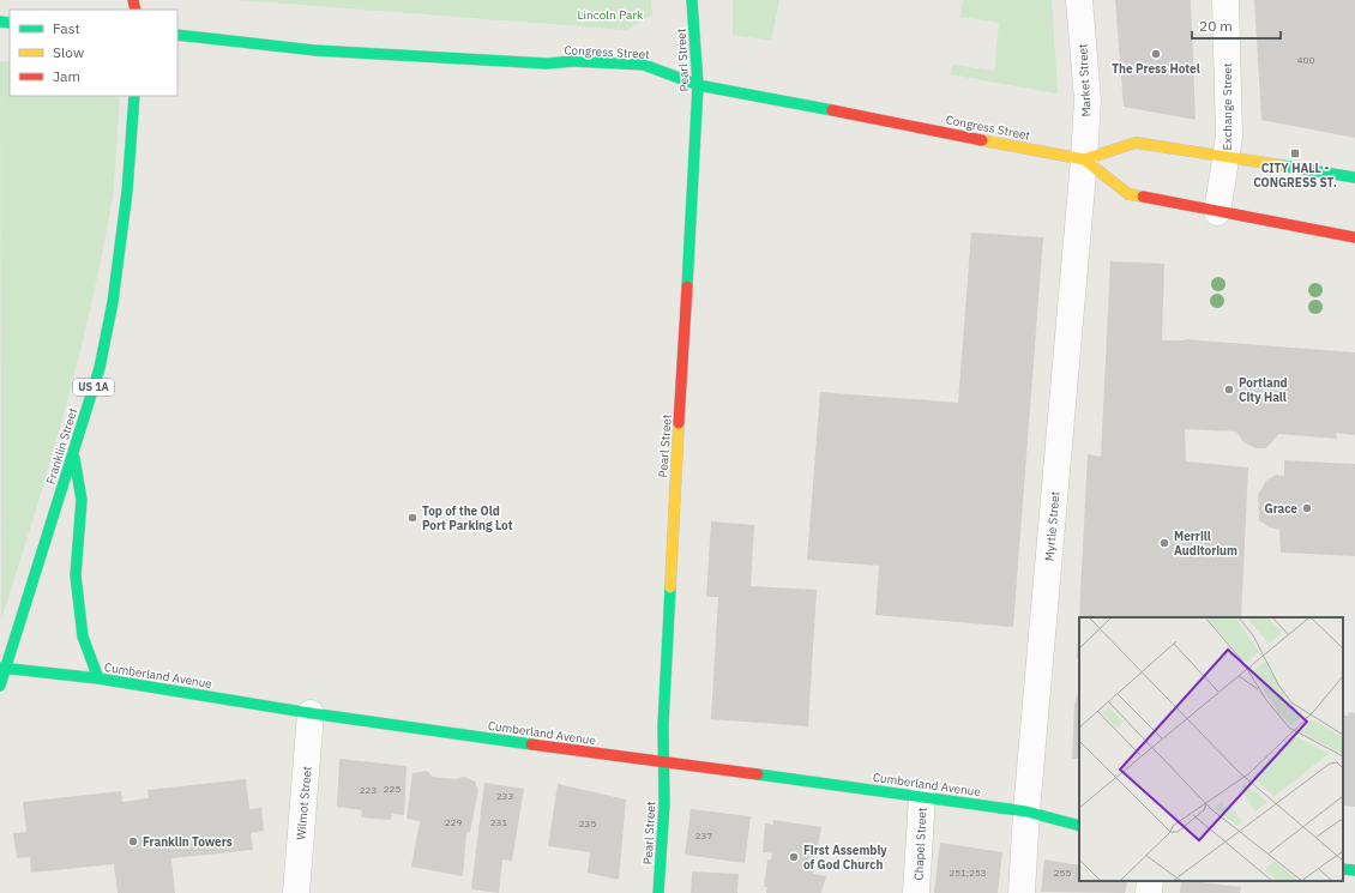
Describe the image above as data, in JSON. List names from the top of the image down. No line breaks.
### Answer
{"streets":{"main road":["Congress Street","Pearl Street","US 1A","Franklin Street","Cumberland Avenue"],"street":["Market Street","Exchange Street","Myrtle Street","Wilmot Street","Chapel Street"]},"crossings":[["Congress Street","Pearl Street"],["Congress Street","Market Street"],["Congress Street","Exchange Street"],["Congress Street","Myrtle Street"],["Pearl Street","Cumberland Avenue"],["Market Street","Myrtle Street"],["Franklin Street","Cumberland Avenue"],["Myrtle Street","Cumberland Avenue"],["Cumberland Avenue","Wilmot Street"],["Cumberland Avenue","Chapel Street"]],"parks":["Lincoln Park"],"places":{"other":["The Press Hotel","Portland City Hall","Grace","Top of the Old Port Parking Lot","Merrill Auditorium","Franklin Towers","First Assembly of God Church"],"transit":["CITY HALL - CONGRESS ST."]},"house_numbers":["400","225","223","233","229","231","235","237","251;253","255"],"legend":["Fast","Slow","Jam"],"scale_bar":"20 m"}
